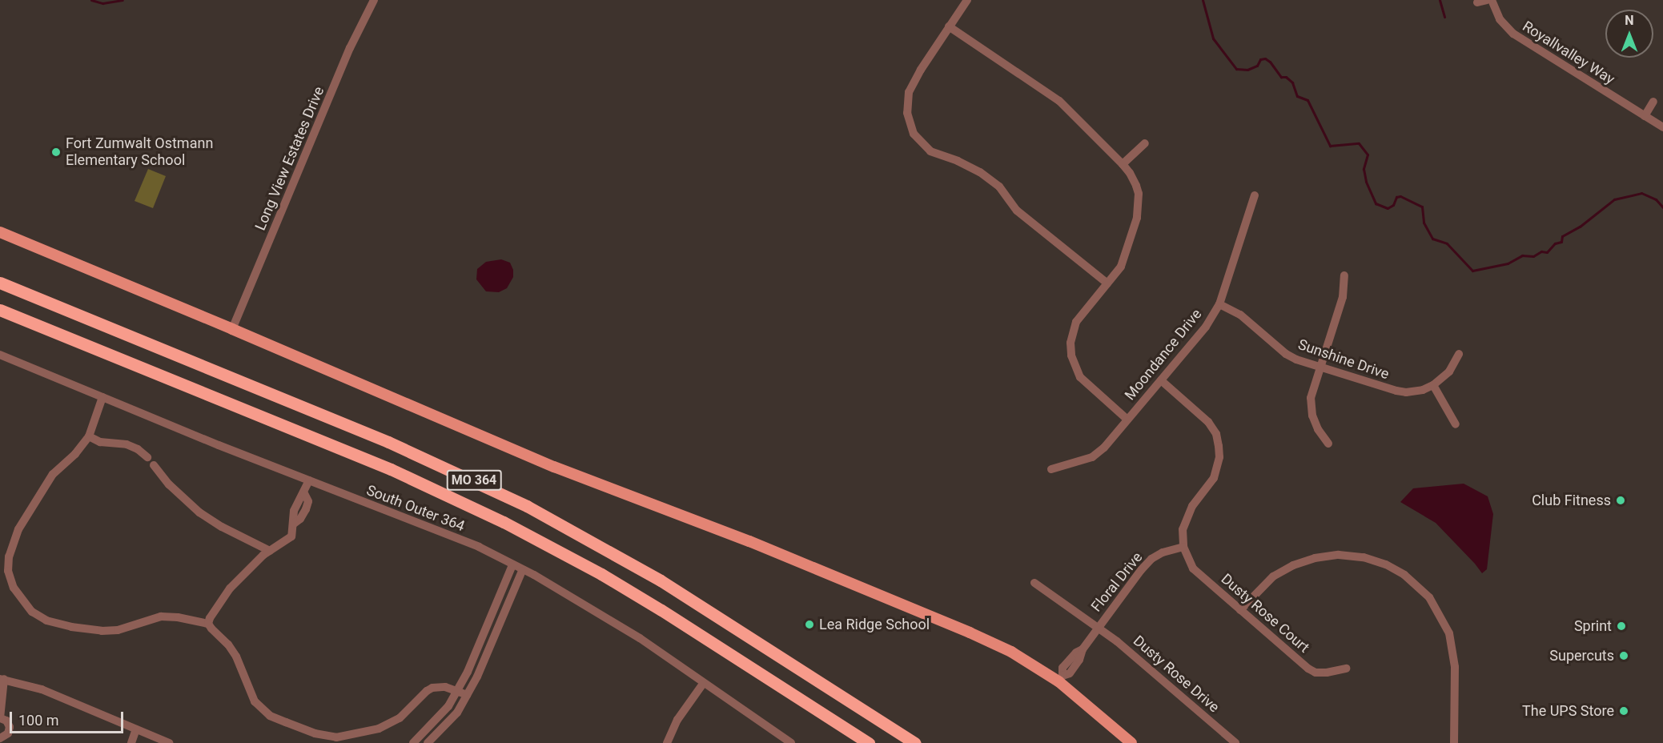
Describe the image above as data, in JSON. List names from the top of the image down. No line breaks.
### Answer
{"streets":{"highway":["MO 364"],"street":["Royallvalley Way","Long View Estates Drive","Moondance Drive","Sunshine Drive","South Outer 364","Floral Drive","Dusty Rose Court","Dusty Rose Drive"]},"crossings":[["Moondance Drive","Sunshine Drive"],["Floral Drive","Dusty Rose Court"],["Floral Drive","Dusty Rose Drive"]],"places":["Fort Zumwalt Ostmann Elementary School","Club Fitness","Lea Ridge School","Sprint","Supercuts","The UPS Store"],"scale_bar":"100 m","north":"top"}
